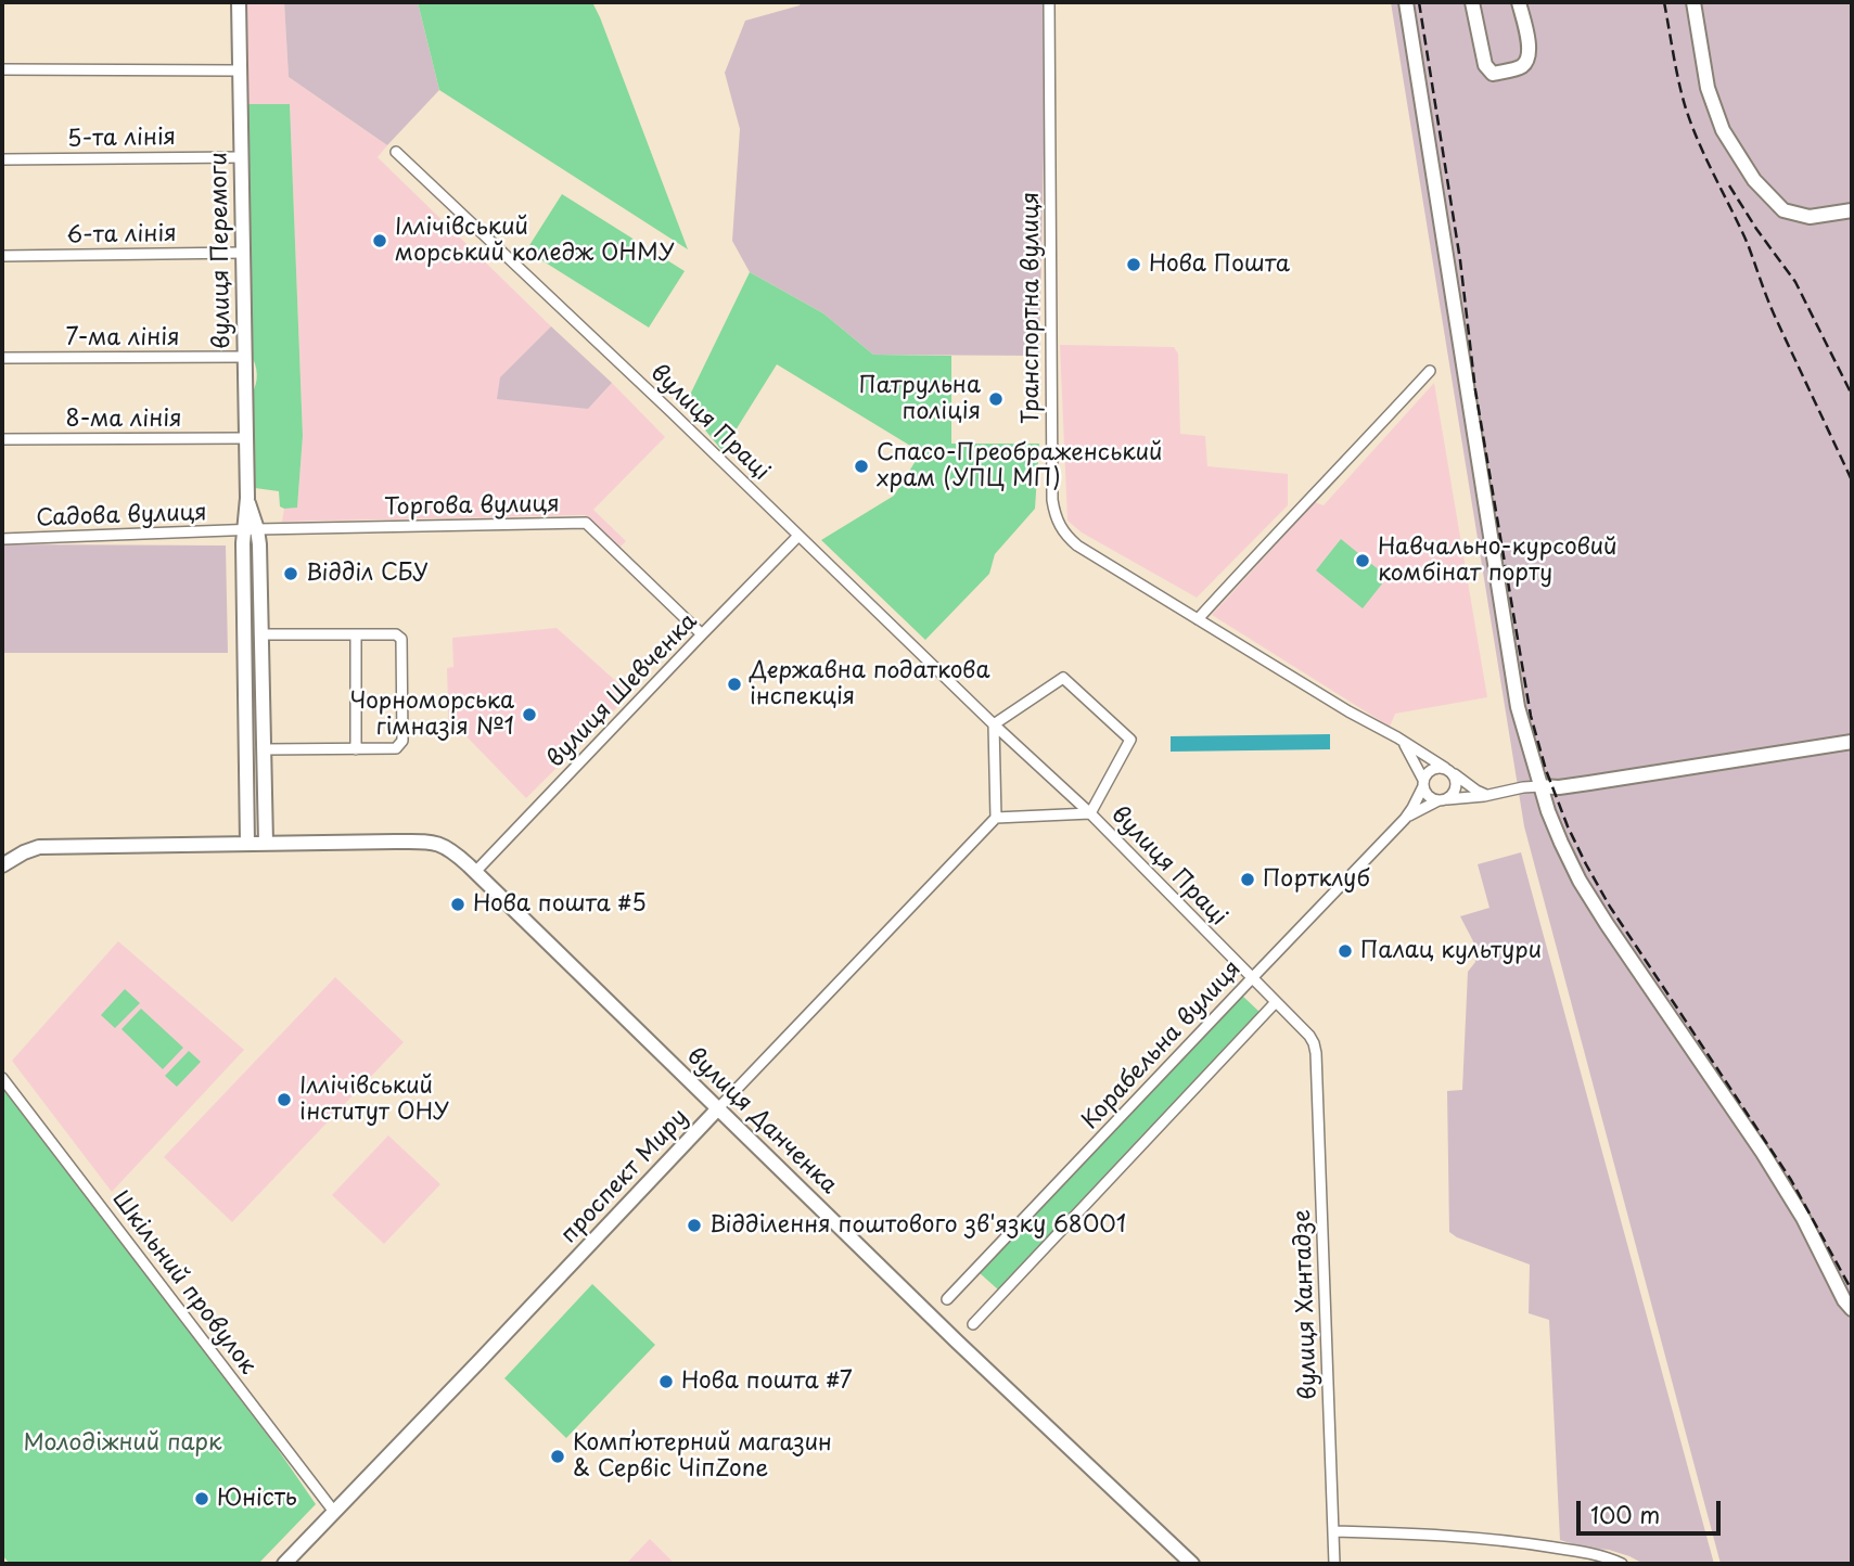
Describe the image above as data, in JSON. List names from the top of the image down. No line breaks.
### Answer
{"streets":{"street":["5-та лінія","6-та лінія","вулиця Перемоги","Транспортна вулиця","7-ма лінія","8-ма лінія","вулиця Праці","Торгова вулиця","Садова вулиця","вулиця Шевченка","Корабельна вулиця","вулиця Данченка","проспект Миру","Шкільний провулок","вулиця Хантадзе"]},"crossings":[["5-та лінія","вулиця Перемоги"],["6-та лінія","вулиця Перемоги"],["вулиця Перемоги","7-ма лінія"],["вулиця Перемоги","8-ма лінія"],["вулиця Перемоги","Торгова вулиця"],["вулиця Перемоги","Садова вулиця"],["вулиця Перемоги","вулиця Данченка"],["вулиця Праці","вулиця Шевченка"],["вулиця Праці","Корабельна вулиця"],["вулиця Праці","вулиця Хантадзе"],["Торгова вулиця","Садова вулиця"],["Торгова вулиця","вулиця Шевченка"],["вулиця Шевченка","вулиця Данченка"],["вулиця Данченка","проспект Миру"],["проспект Миру","Шкільний провулок"]],"parks":["Молодіжний парк"],"places":["Іллічівський морський коледж ОНМУ","Нова Пошта","Патрульна поліція","Спасо-Преображенський храм (УПЦ МП)","Навчально-курсовий комбінат порту","Відділ СБУ","Державна податкова інспекція","Чорноморська гімназія №1","Портклуб","Нова пошта #5","Палац культури","Іллічівський інститут ОНУ","Відділення поштового зв'язку 68001","Нова пошта #7","Комп’ютерний магазин & Сервіс ЧіпZone","Юність"],"scale_bar":"100 m"}
